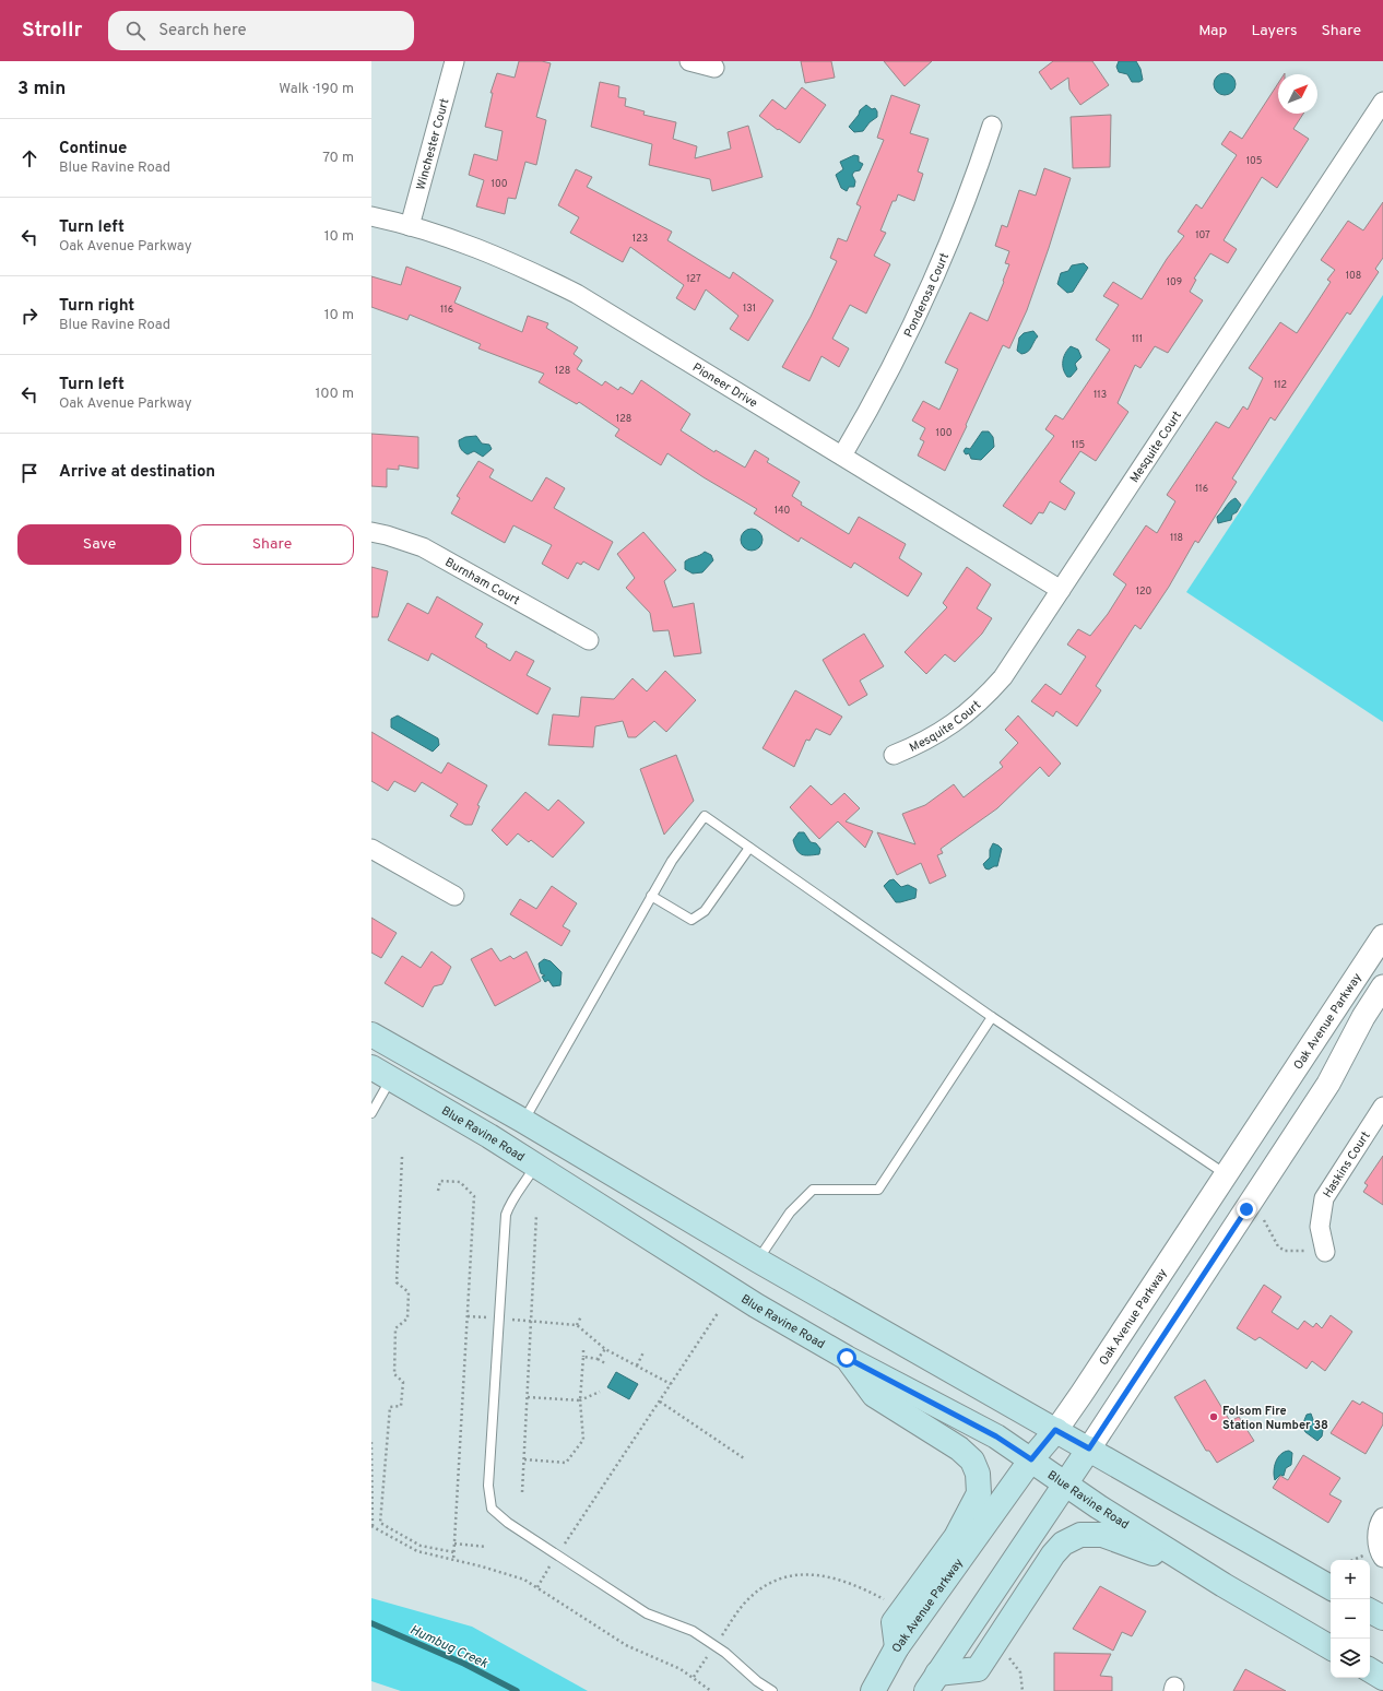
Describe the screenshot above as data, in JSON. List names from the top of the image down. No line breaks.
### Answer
{"streets":{"main road":["Oak Avenue Parkway","Blue Ravine Road"],"street":["Winchester Court","Ponderosa Court","Pioneer Drive","Mesquite Court","Burnham Court","Haskins Court"]},"crossings":[["Winchester Court","Pioneer Drive"],["Ponderosa Court","Pioneer Drive"],["Pioneer Drive","Mesquite Court"],["Oak Avenue Parkway","Blue Ravine Road"]],"water":["Humbug Creek"],"places":["Folsom Fire Station Number 38"],"house_numbers":["105","100","107","123","108","127","109","131","116","111","128","112","113","128","100","115","116","140","118","120"],"north":"top right","page":{"header":"Strollr","search":"Search here","nav":["Map","Layers","Share"],"heading":["3 min","Walk · 190 m"],"list":[["Continue","Blue Ravine Road","70 m"],["Turn left","Oak Avenue Parkway","10 m"],["Turn right","Blue Ravine Road","10 m"],["Turn left","Oak Avenue Parkway","100 m"],"Arrive at destination"],"buttons":["Save","Share"],"map_buttons":["+","−"]}}
